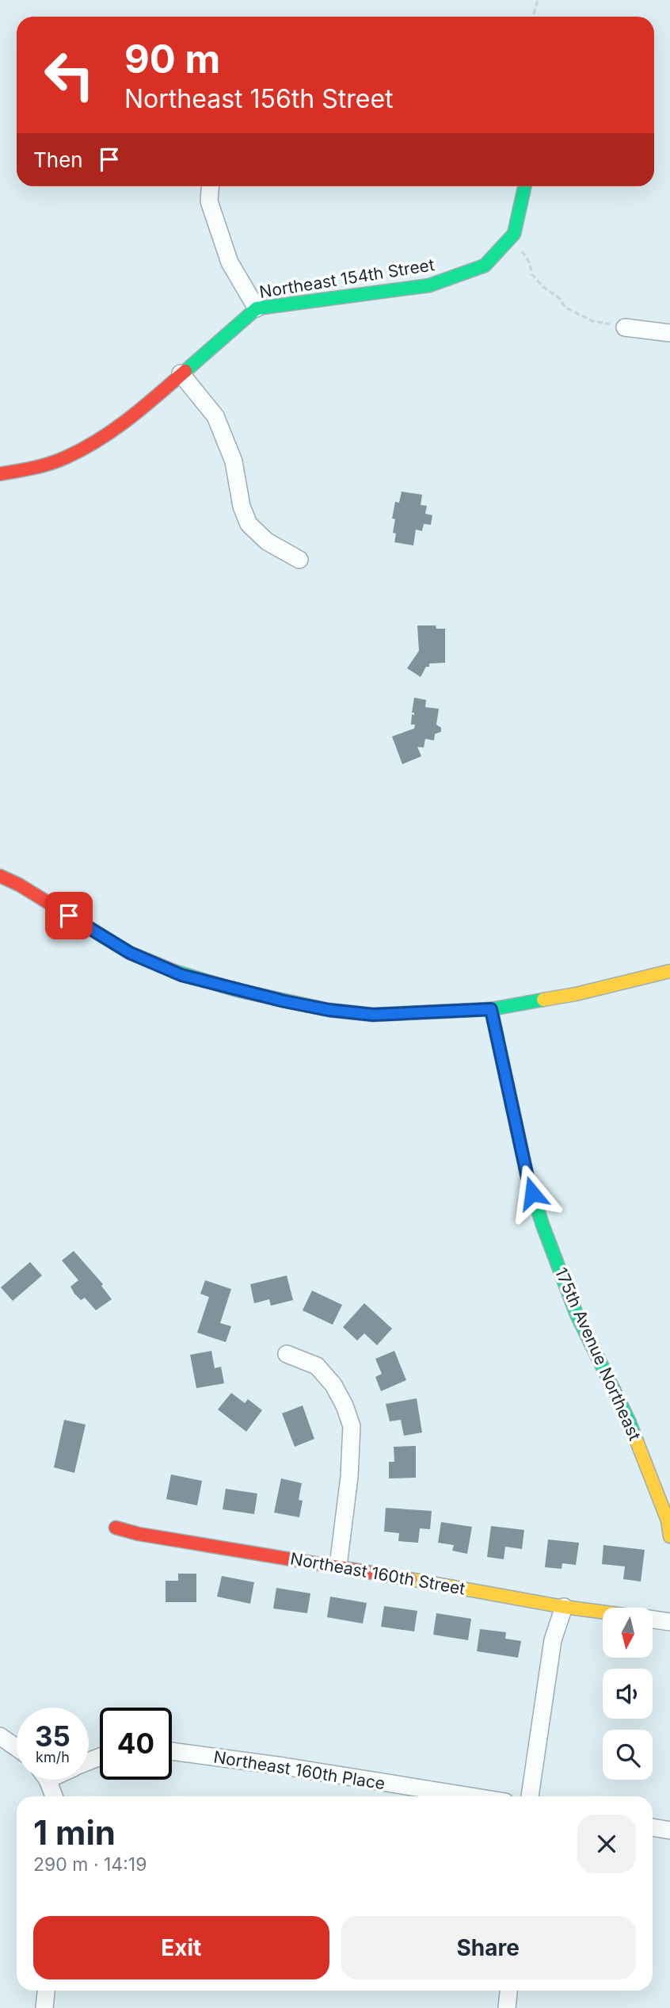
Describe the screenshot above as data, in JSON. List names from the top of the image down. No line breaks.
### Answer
{"streets":{"street":["Northeast 154th Street","175th Avenue Northeast","Northeast 160th Street","Northeast 160th Place"]},"north":"bottom","page":{"turn":["90 m","Northeast 156th Street"],"then":"Then","speed":"35 km/h","limit":"40","heading":["1 min","290 m · 14:19"],"buttons":["Exit","Share"]}}
